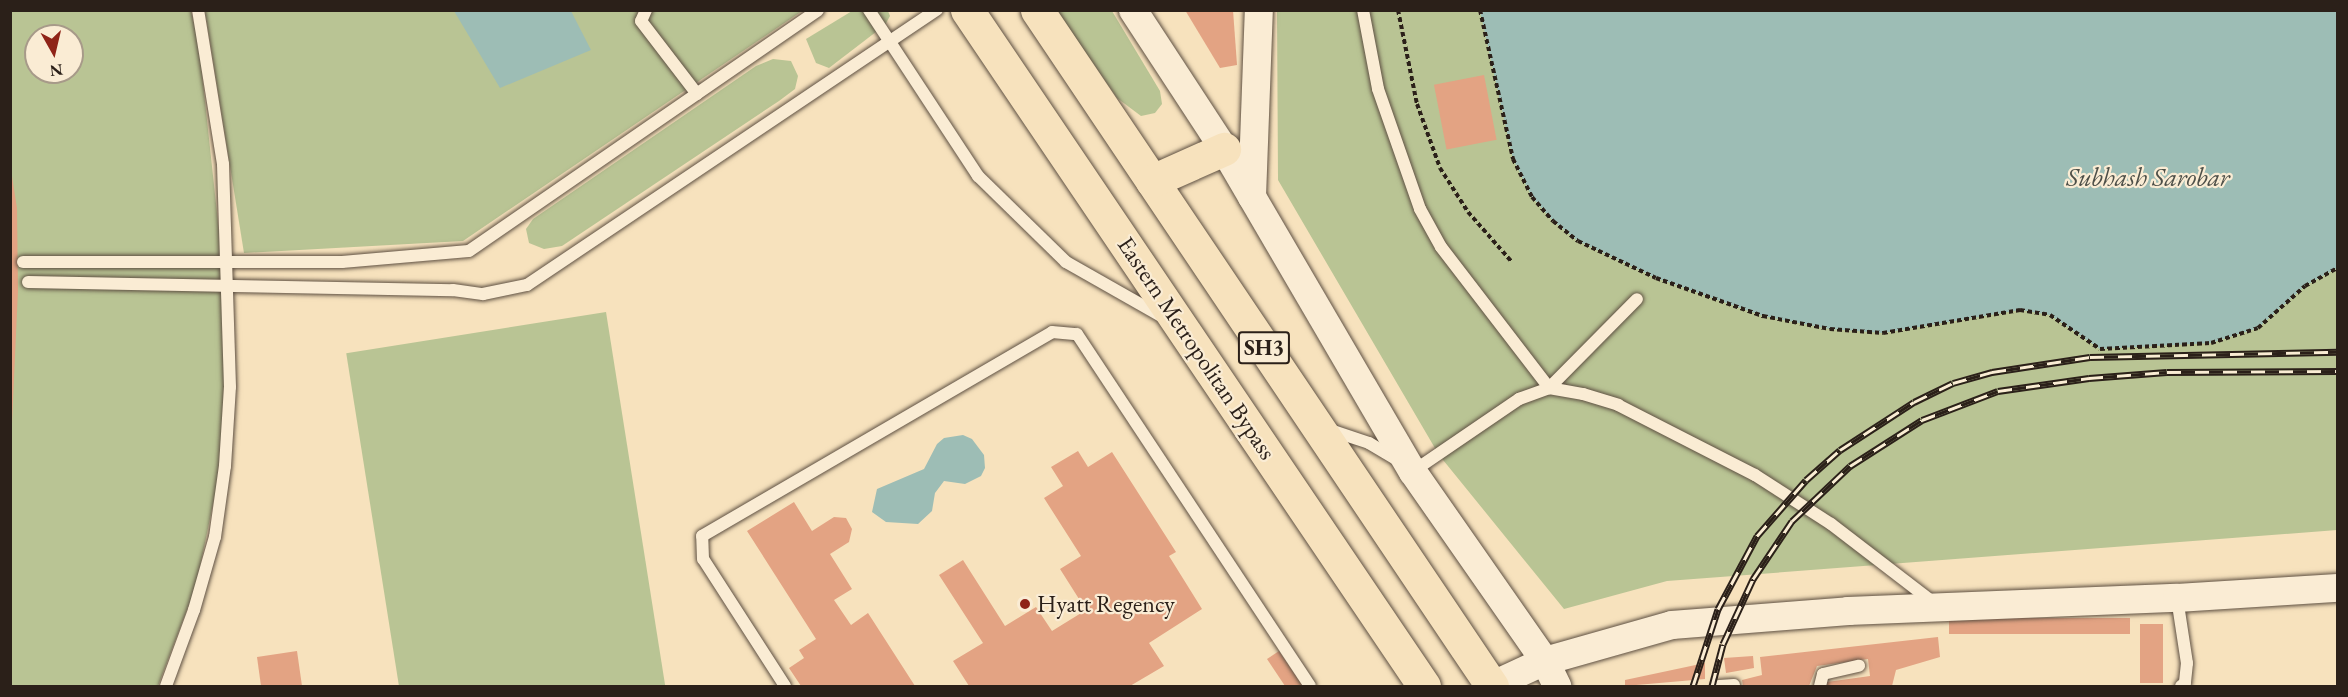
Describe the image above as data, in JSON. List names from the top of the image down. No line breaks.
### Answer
{"streets":{"main road":["Eastern Metropolitan Bypass","SH3"]},"water":["Subhash Sarobar"],"places":["Hyatt Regency"],"north":"bottom"}
